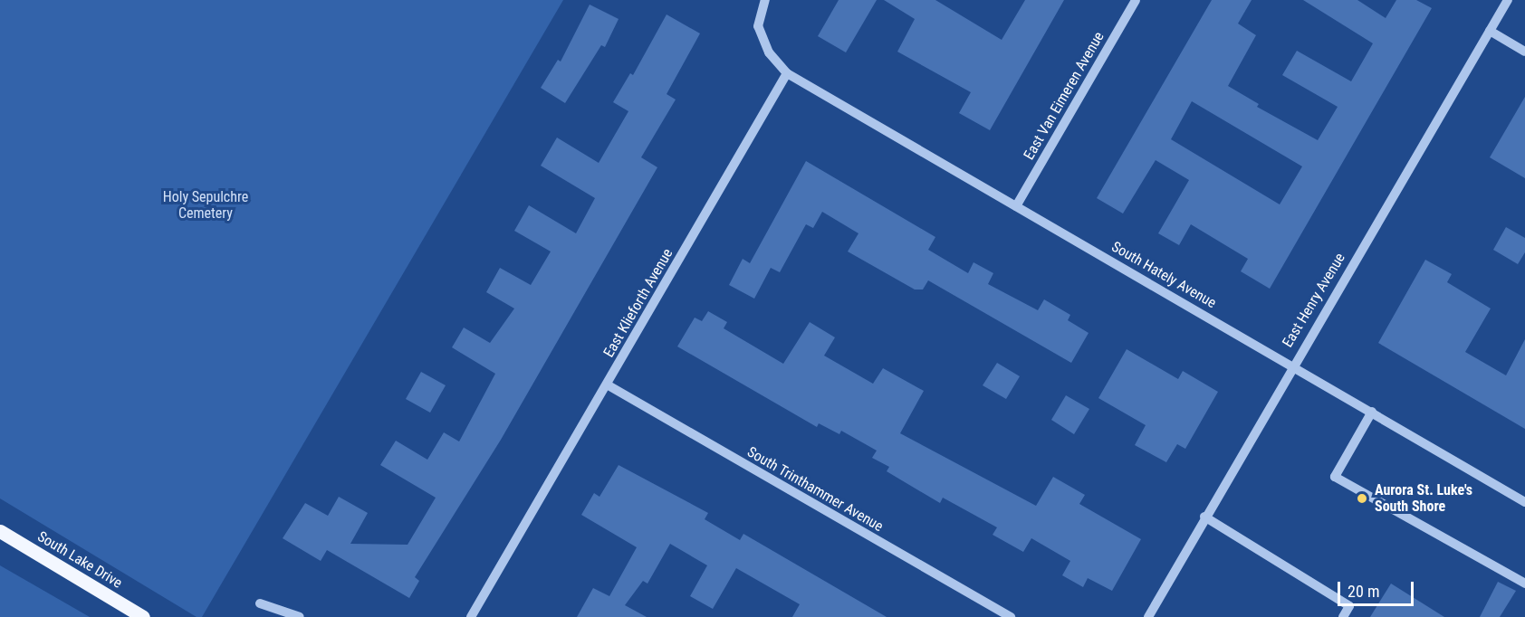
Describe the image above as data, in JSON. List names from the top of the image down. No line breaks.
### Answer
{"streets":{"main road":["South Lake Drive"],"street":["East Van Eimeren Avenue","South Hately Avenue","East Henry Avenue","East Klieforth Avenue","South Trinthammer Avenue"]},"crossings":[["East Van Eimeren Avenue","South Hately Avenue"],["South Hately Avenue","East Henry Avenue"],["South Hately Avenue","East Klieforth Avenue"],["East Klieforth Avenue","South Trinthammer Avenue"]],"parks":["Holy Sepulchre Cemetery"],"places":["Aurora St. Luke's South Shore"],"scale_bar":"20 m"}
